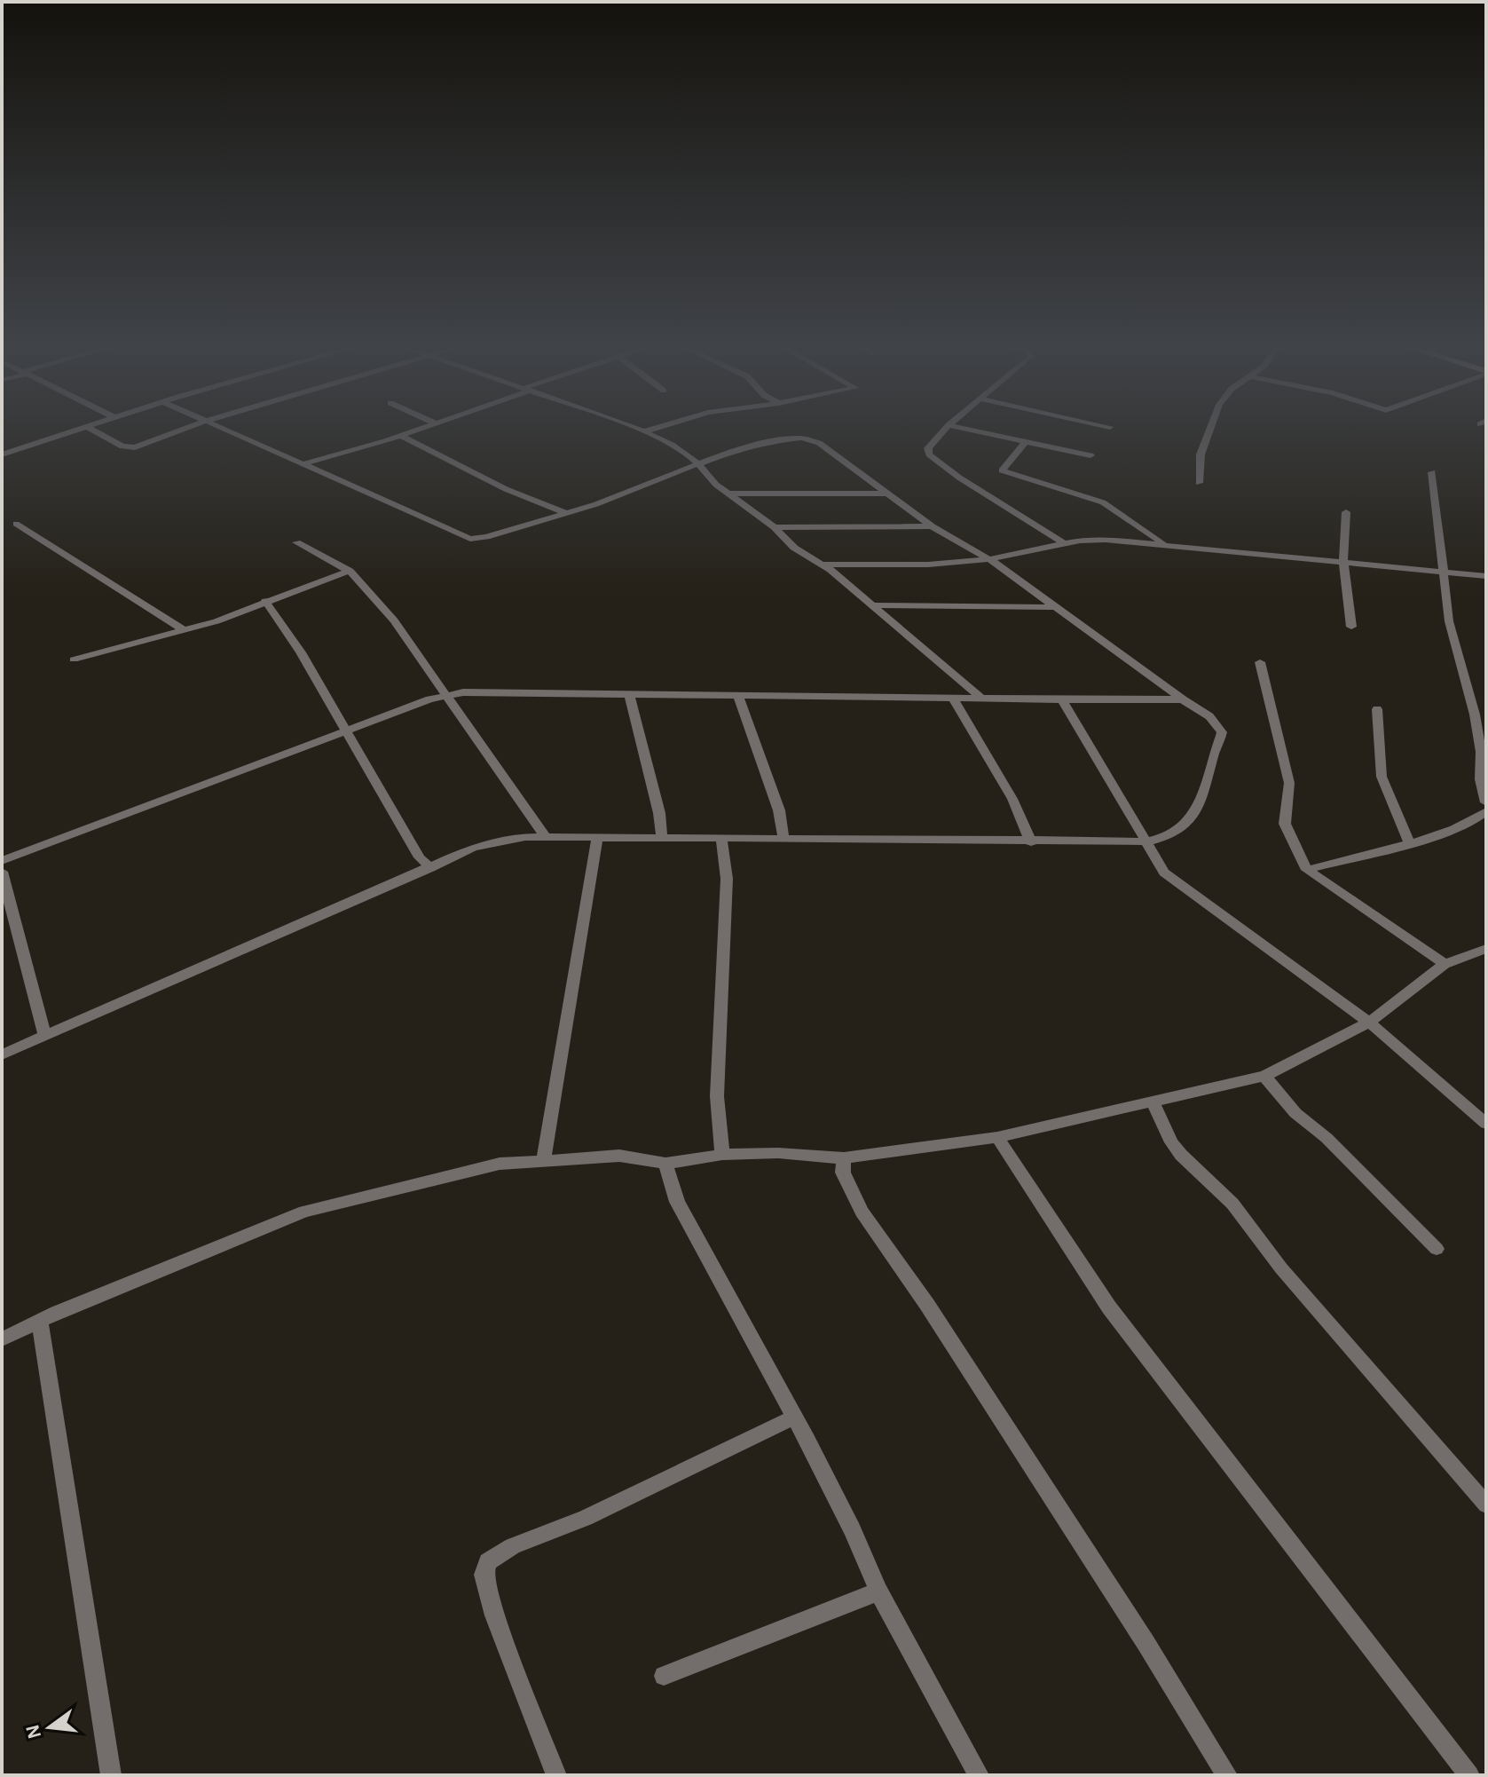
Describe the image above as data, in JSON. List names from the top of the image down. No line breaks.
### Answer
{"north":"left"}
